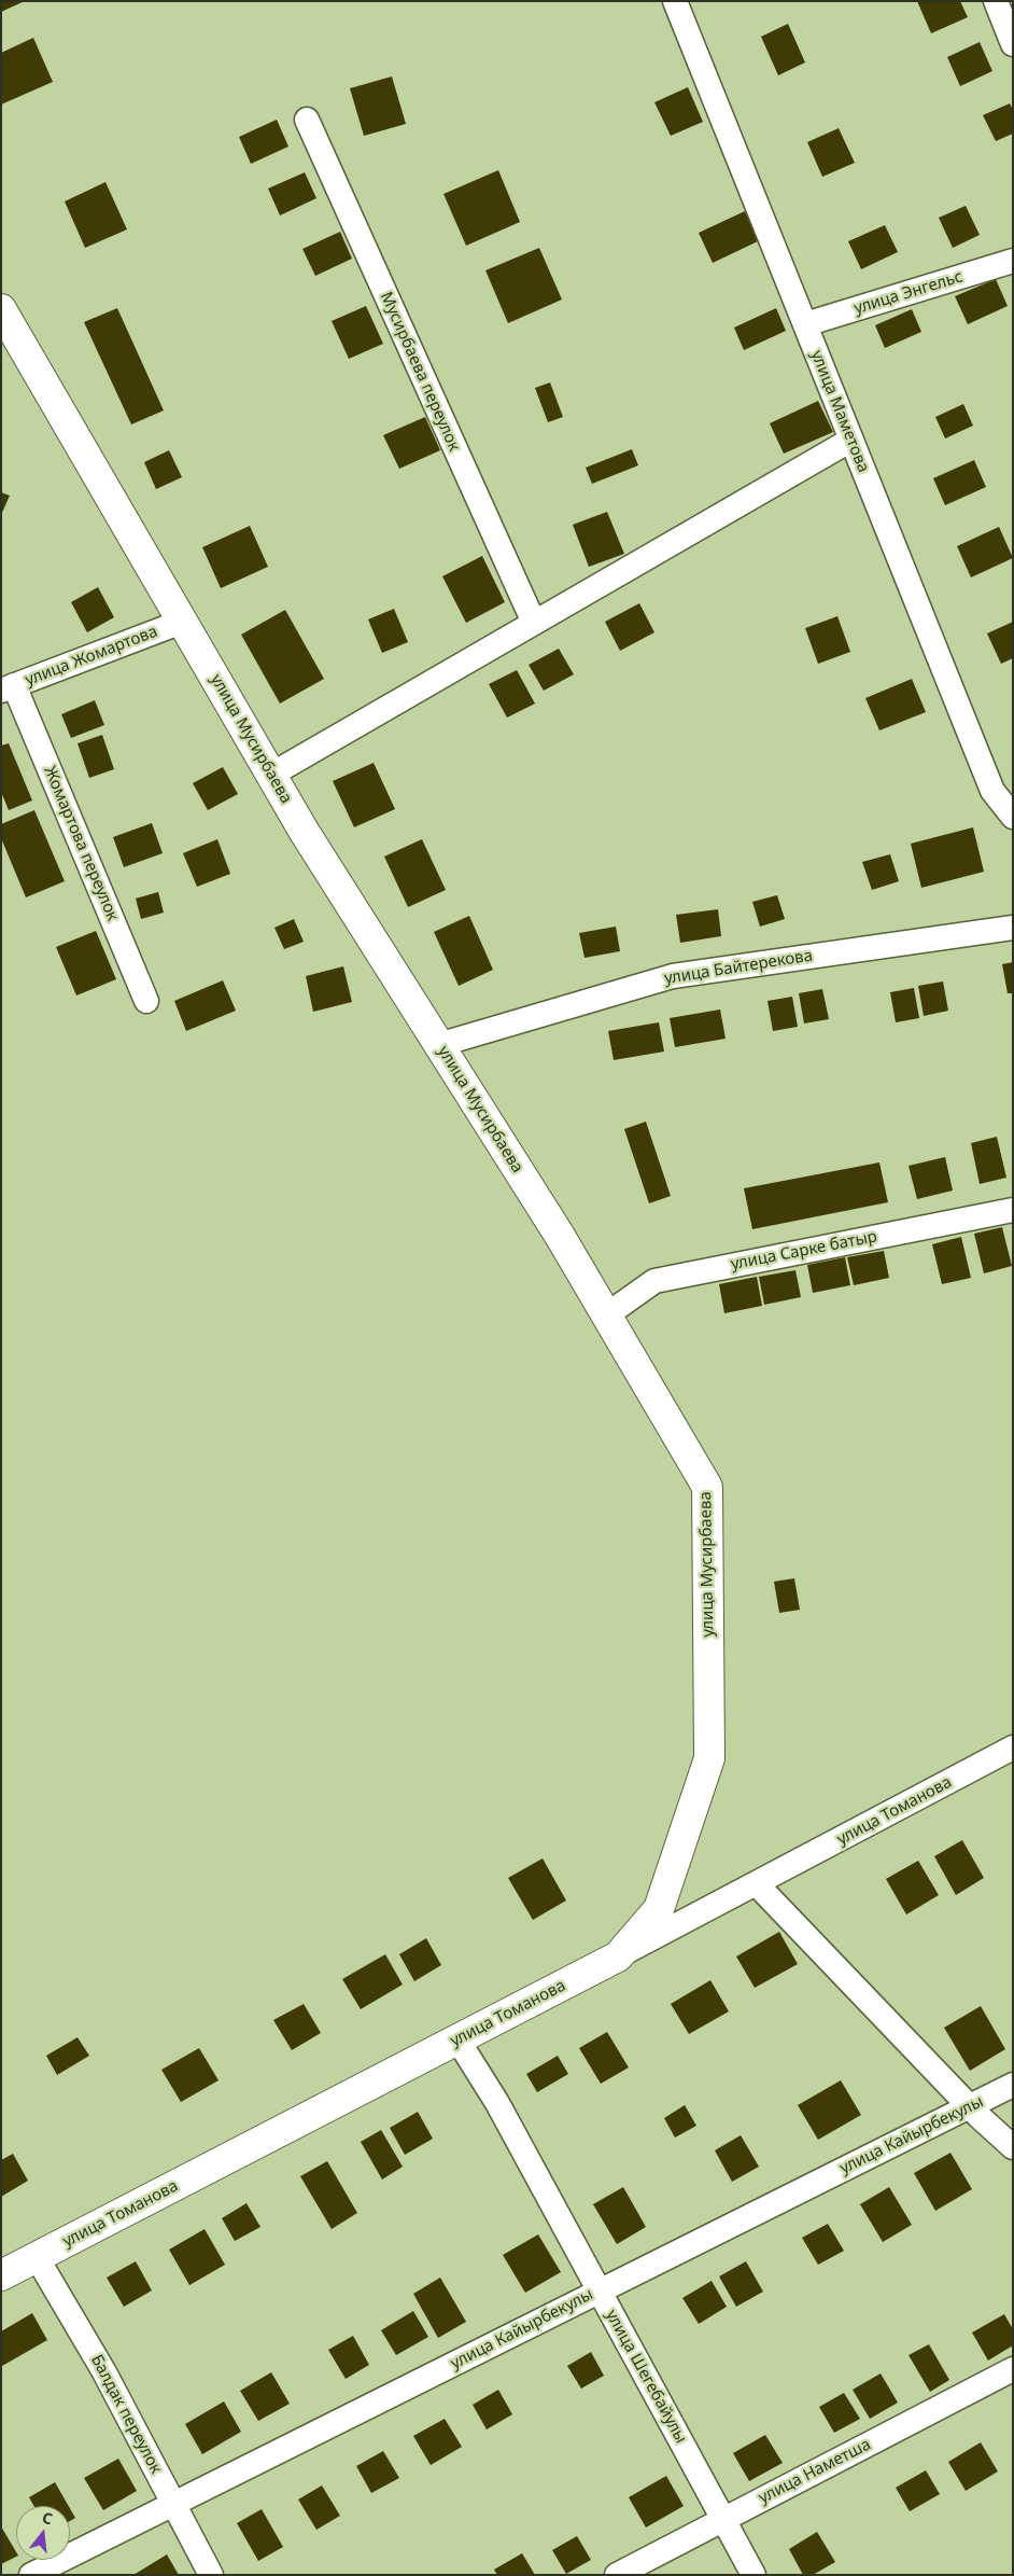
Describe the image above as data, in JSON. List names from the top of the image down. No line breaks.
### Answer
{"streets":{"street":["улица Энгельс","Мусирбаева переулок","улица Маметова","улица Жомартова","улица Мусирбаева","Жомартова переулок","улица Байтерекова","улица Сарке батыр","улица Томанова","улица Кайырбекулы","улица Шегебайулы","Балдак переулок","улица Наметша"]},"crossings":[["улица Энгельс","улица Маметова"],["улица Жомартова","улица Мусирбаева"],["улица Жомартова","Жомартова переулок"],["улица Мусирбаева","улица Байтерекова"],["улица Мусирбаева","улица Сарке батыр"],["улица Мусирбаева","улица Томанова"],["улица Томанова","улица Шегебайулы"],["улица Томанова","Балдак переулок"],["улица Кайырбекулы","улица Шегебайулы"],["улица Кайырбекулы","Балдак переулок"],["улица Шегебайулы","улица Наметша"]],"north":"top"}
